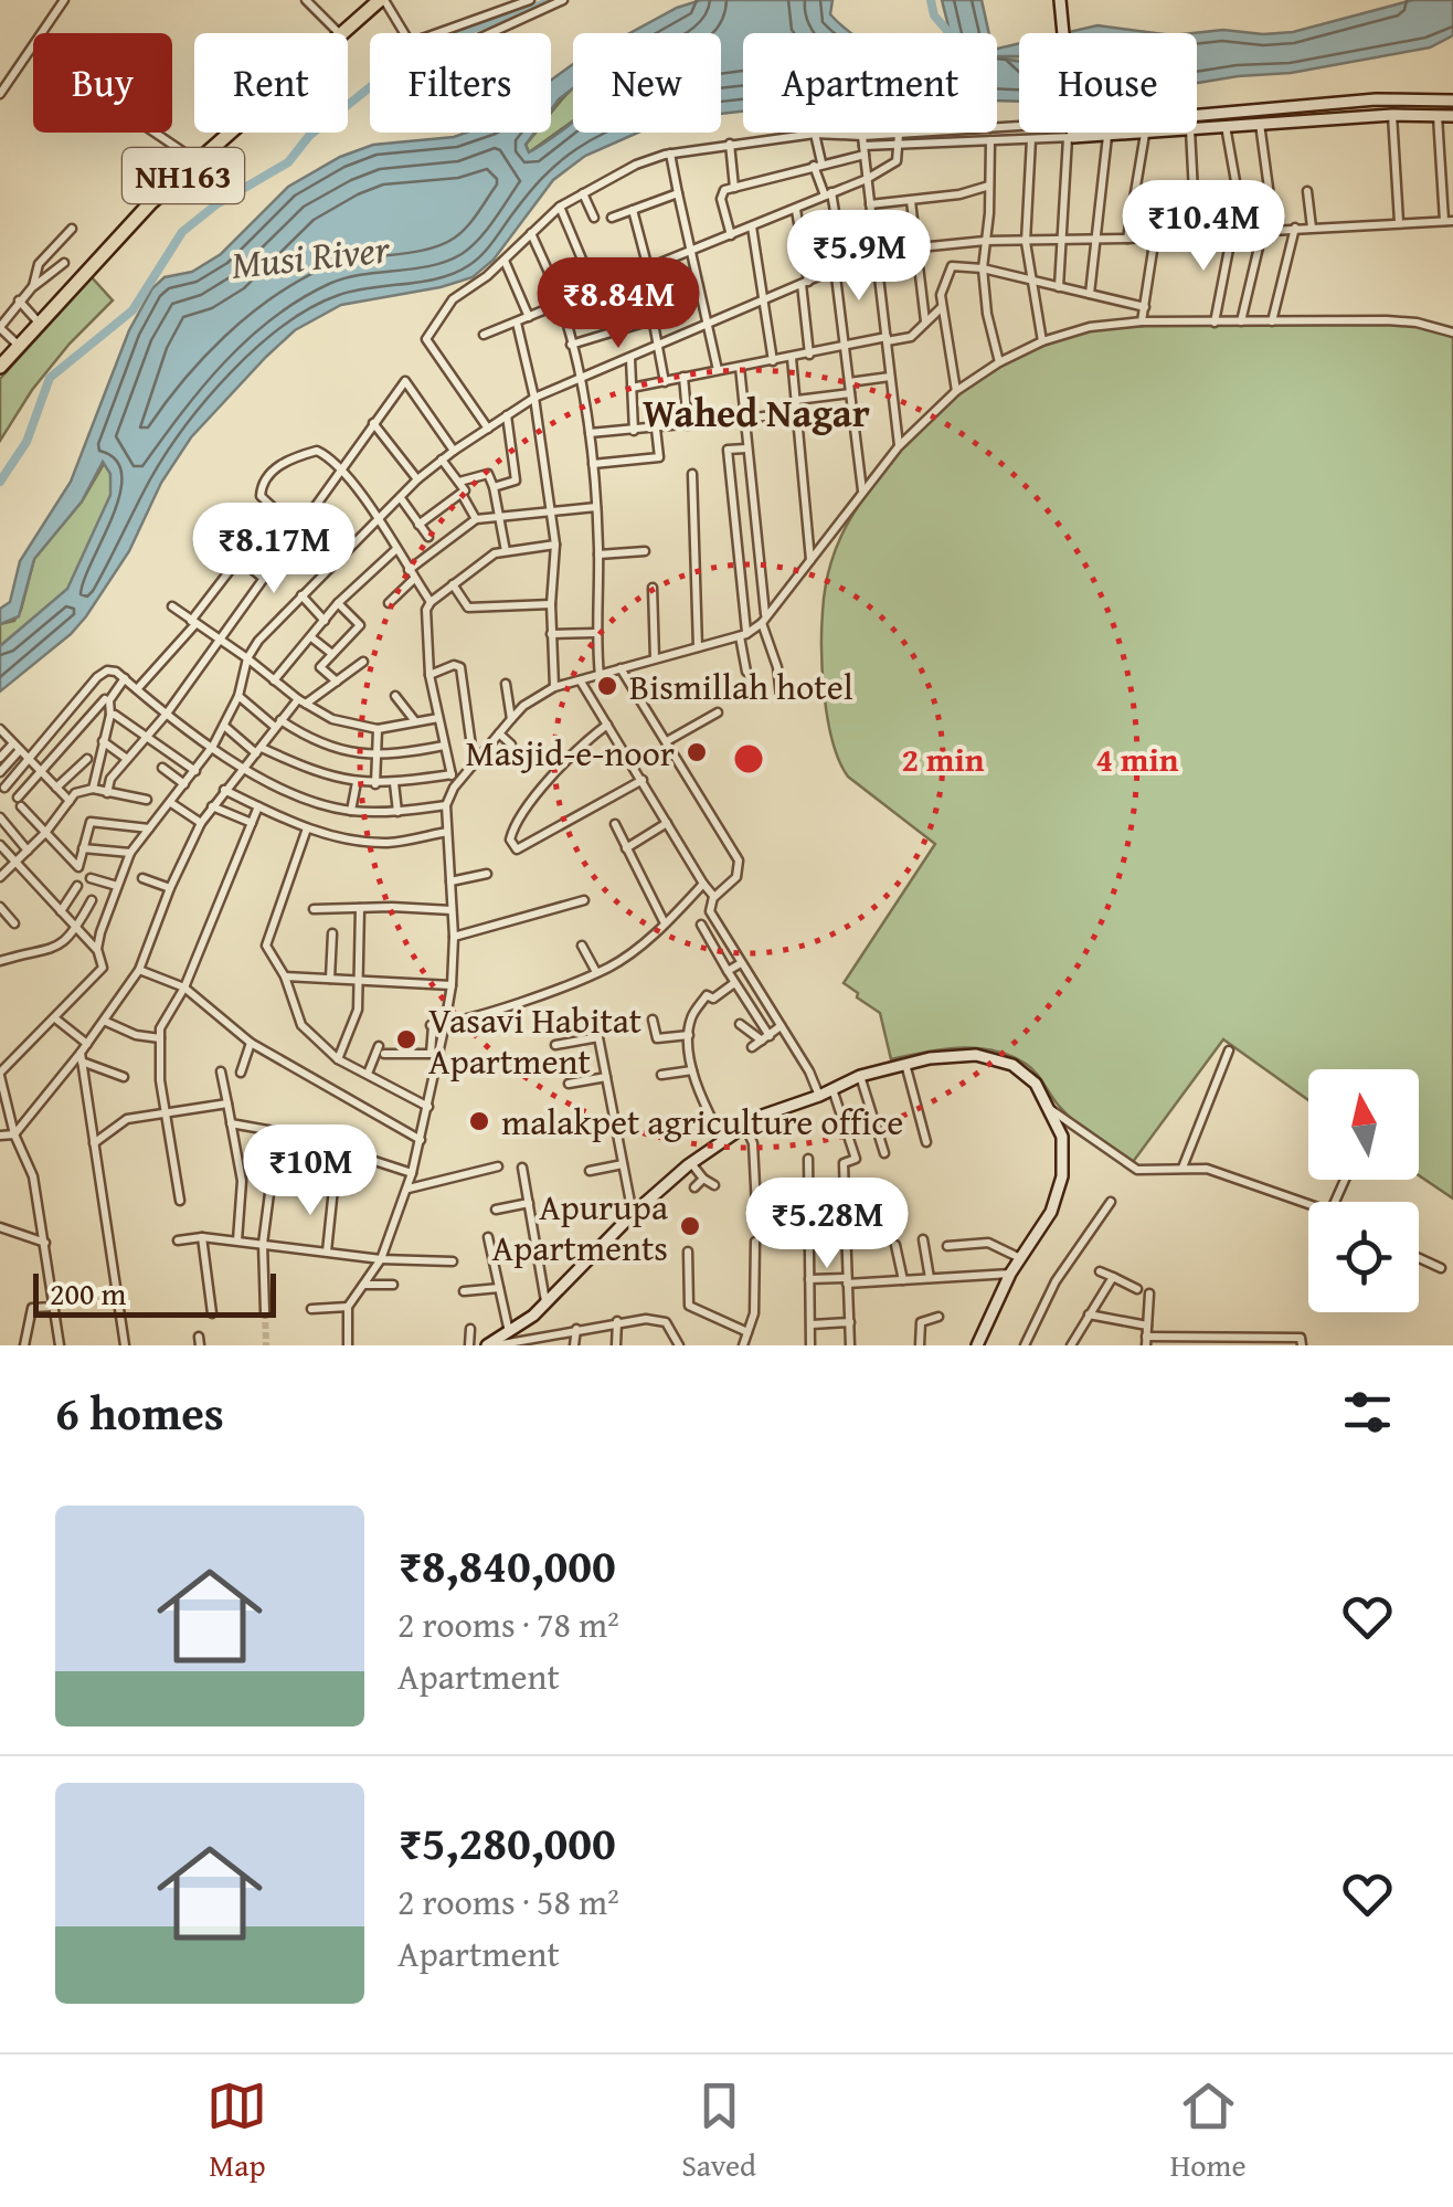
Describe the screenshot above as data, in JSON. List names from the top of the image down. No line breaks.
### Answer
{"streets":{"highway":["NH163"]},"districts":["Wahed Nagar"],"water":["Musi River"],"places":["Bismillah hotel","Masjid-e-noor","Vasavi Habitat Apartment","malakpet agriculture office","Apurupa Apartments"],"scale_bar":"200 m","north":"top","page":{"chip":["Buy","Rent","Filters","New","Apartment","House"],"price":["₹10.4M","₹5.9M","₹8.84M","₹8.17M","₹10M","₹5.28M"],"scale":"200 m","heading":"6 homes","list":[{"name":"₹8,840,000","note":"2 rooms · 78 m² · Apartment"},{"name":"₹5,280,000","note":"2 rooms · 58 m² · Apartment"}],"tabs":["Map","Saved","Home"]},"rings":["2 min","4 min"]}
